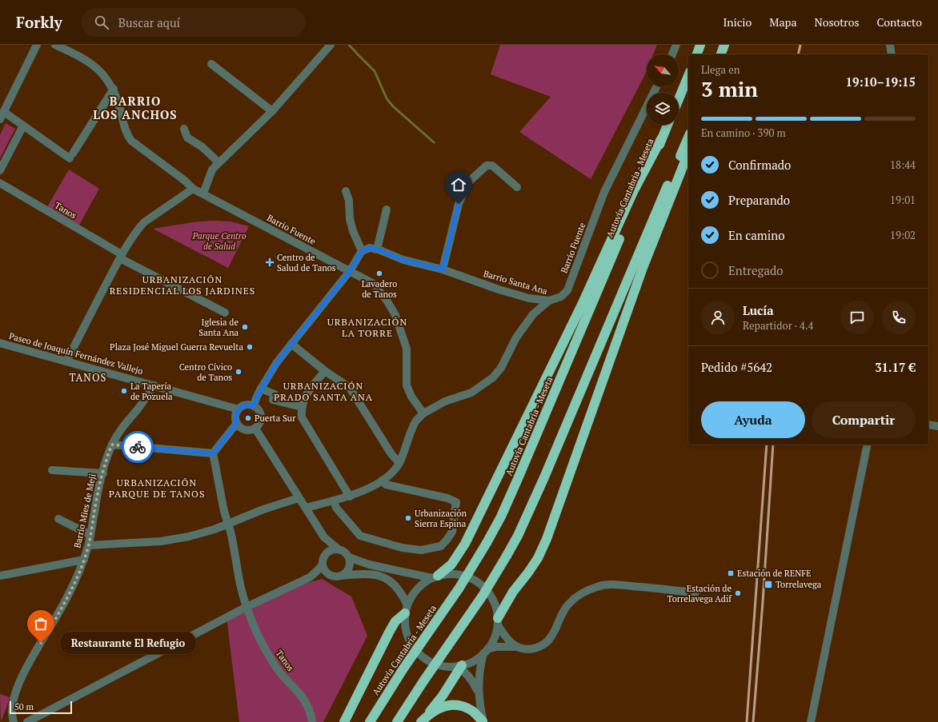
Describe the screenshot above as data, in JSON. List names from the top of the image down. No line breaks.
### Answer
{"streets":{"highway":["Autovía Cantabria - Meseta"],"street":["Tanos","Barrio Fuente","Barrio Santa Ana","Paseo de Joaquín Fernández Vallejo","Barrio Mies de Meji"]},"crossings":[["Barrio Fuente","Barrio Santa Ana"],["Paseo de Joaquín Fernández Vallejo","Barrio Mies de Meji"]],"districts":["BARRIO LOS ANCHOS","URBANIZACIÓN RESIDENCIAL LOS JARDINES","URBANIZACIÓN LA TORRE","TANOS","URBANIZACIÓN PRADO SANTA ANA","URBANIZACIÓN PARQUE DE TANOS"],"parks":["Parque Centro de Salud"],"places":{"health":["Centro de Salud de Tanos"],"other":["Lavadero de Tanos","Iglesia de Santa Ana","Plaza José Miguel Guerra Revuelta","Centro Cívico de Tanos","La Tapería de Pozuela","Puerta Sur","Urbanización Sierra Espina","Estación de Torrelavega Adif","Restaurante El Refugio"],"transit":["Estación de RENFE","Torrelavega"]},"scale_bar":"50 m","north":"top left","page":{"header":"Forkly","search":"Buscar aquí","nav":["Inicio","Mapa","Nosotros","Contacto"],"heading":["3 min","Llega en","19:10–19:15"],"panel":["Lucía","Repartidor · 4.4","Pedido #5642","31.17 €"],"bar":"En camino · 390 m","list":[["Confirmado","18:44"],["Preparando","19:01"],["En camino","19:02"],"Entregado"],"buttons":["Ayuda","Compartir"],"bubble":"Restaurante El Refugio","scale":"50 m"}}
